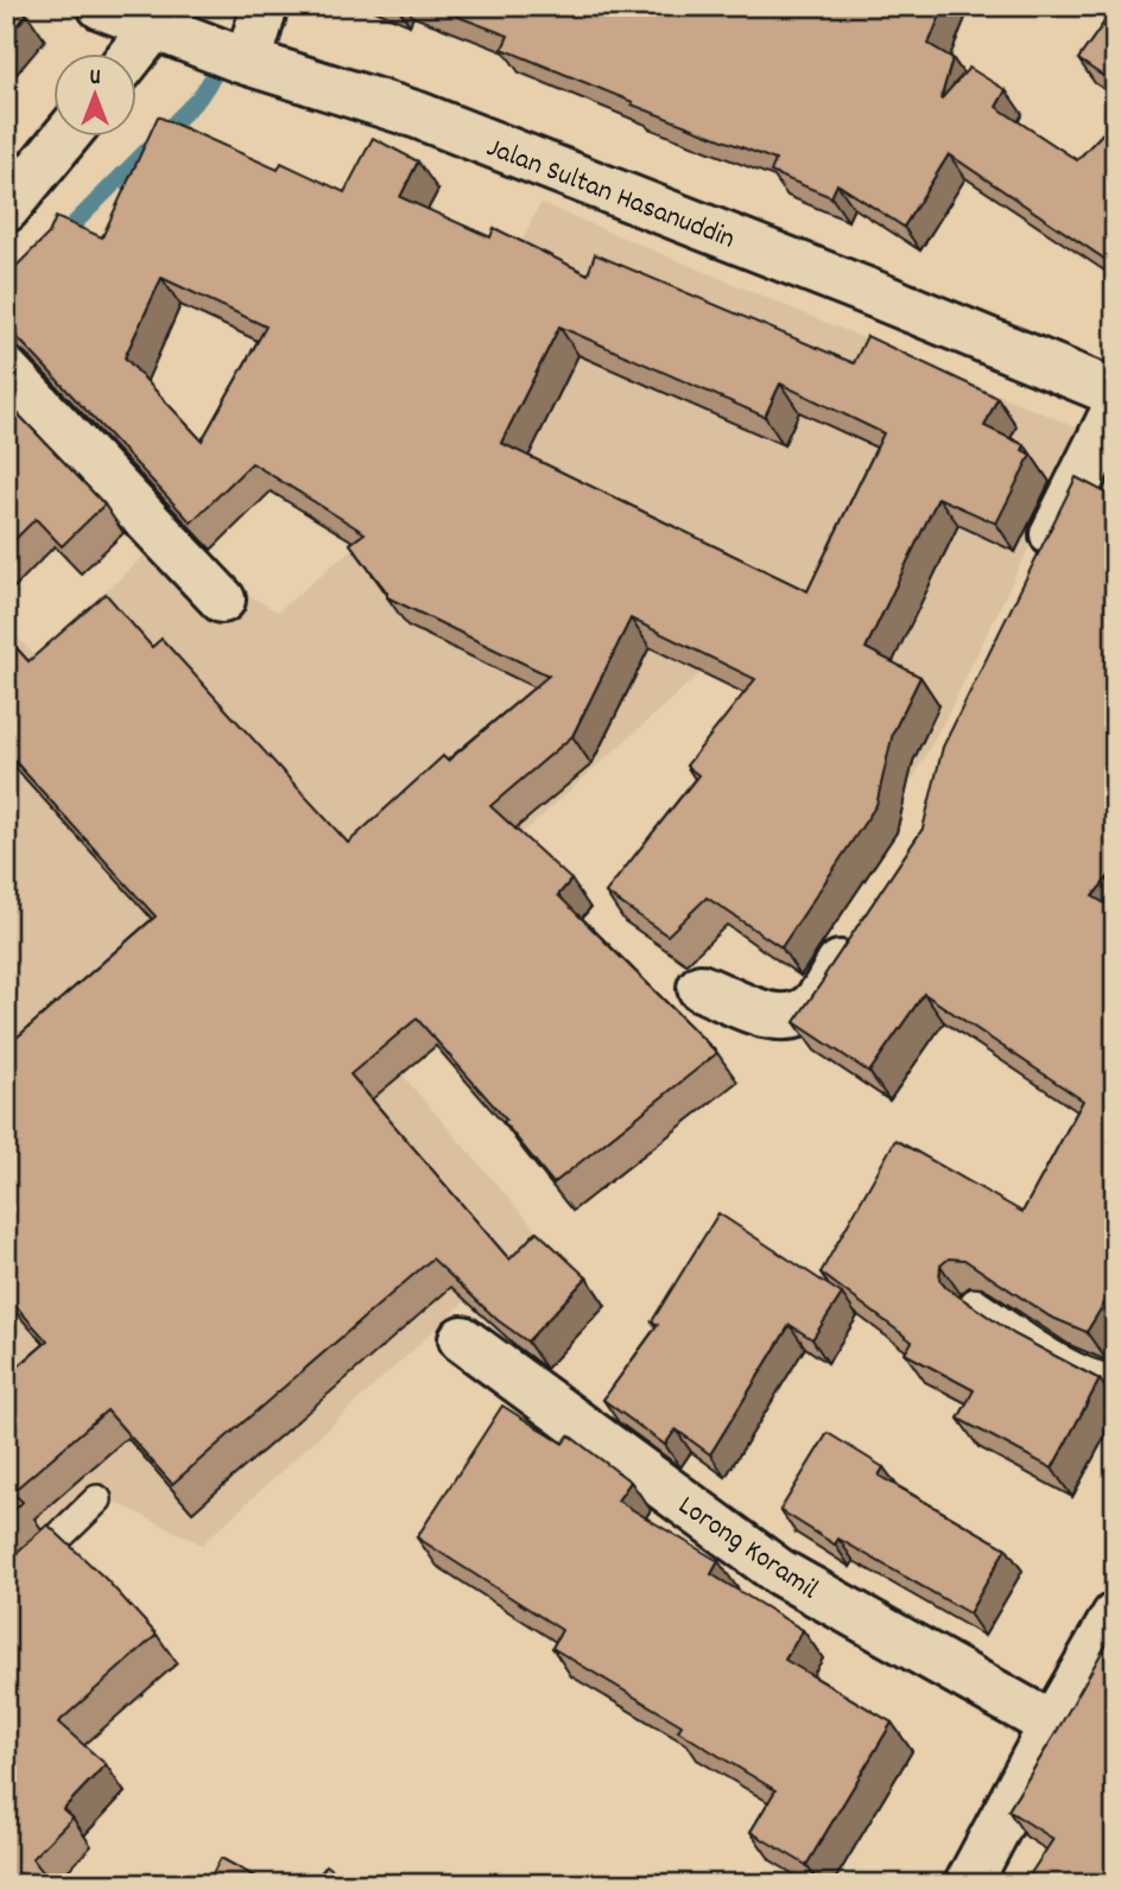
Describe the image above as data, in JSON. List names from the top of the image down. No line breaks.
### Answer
{"streets":{"street":["Jalan Sultan Hasanuddin","Lorong Koramil"]},"north":"top"}
